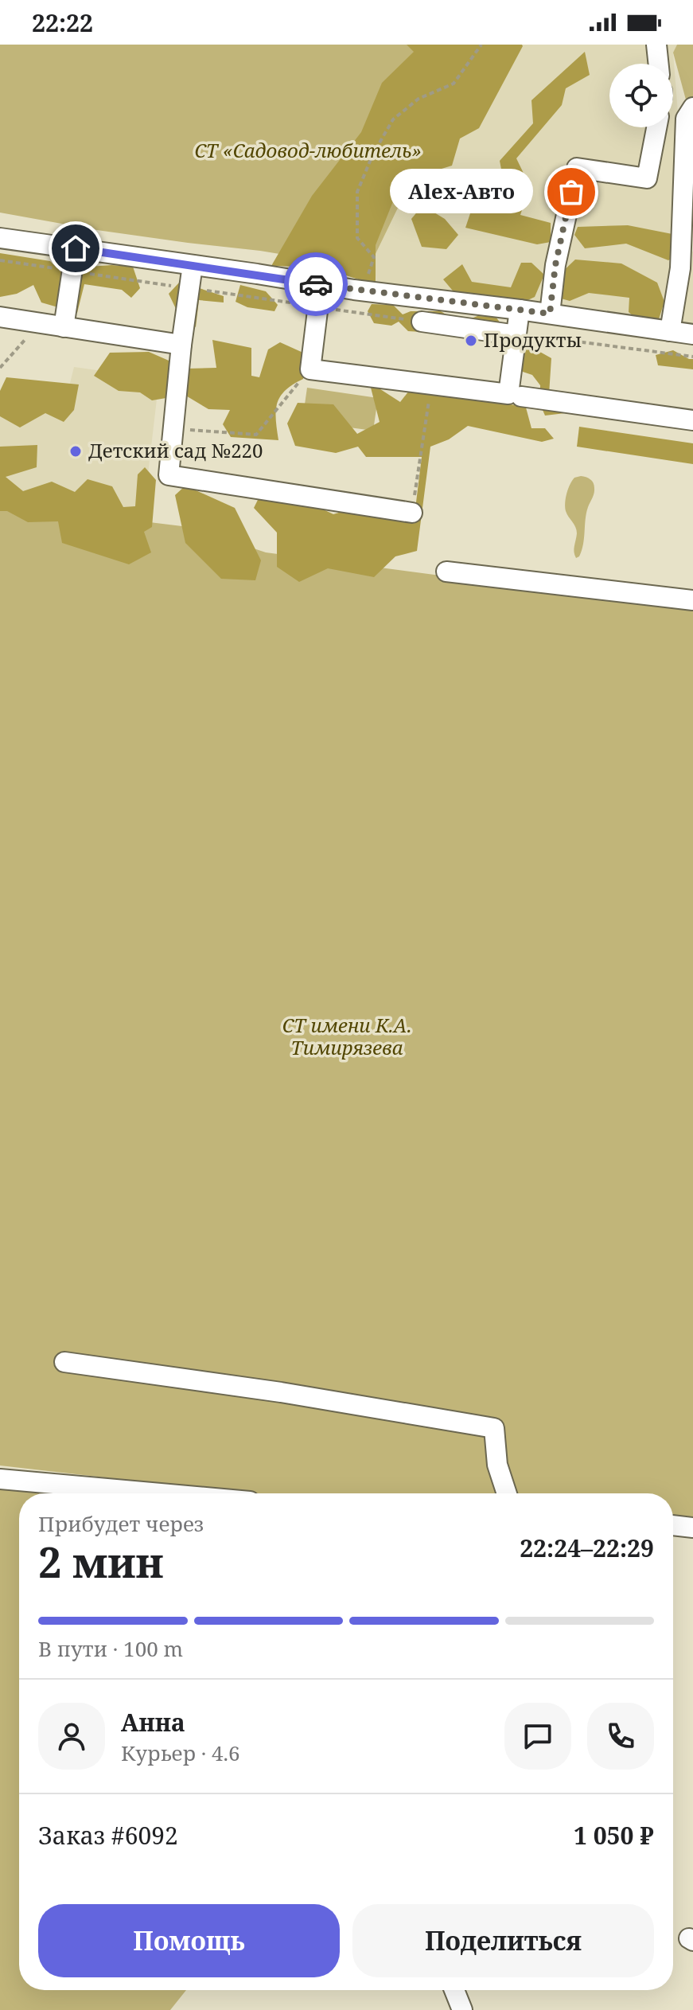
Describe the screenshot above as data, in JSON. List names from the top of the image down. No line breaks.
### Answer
{"parks":["СТ «Садовод-любитель»","СТ имени К.А. Тимирязева"],"places":["Alex-Авто","Продукты","Детский сад №220"],"page":{"status":"22:22","bubble":"Alex-Авто","heading":["2 мин","Прибудет через","22:24–22:29"],"panel":["Анна","Курьер · 4.6","Заказ #6092","1 050 ₽"],"bar":"В пути · 100 m","buttons":["Помощь","Поделиться"]}}
